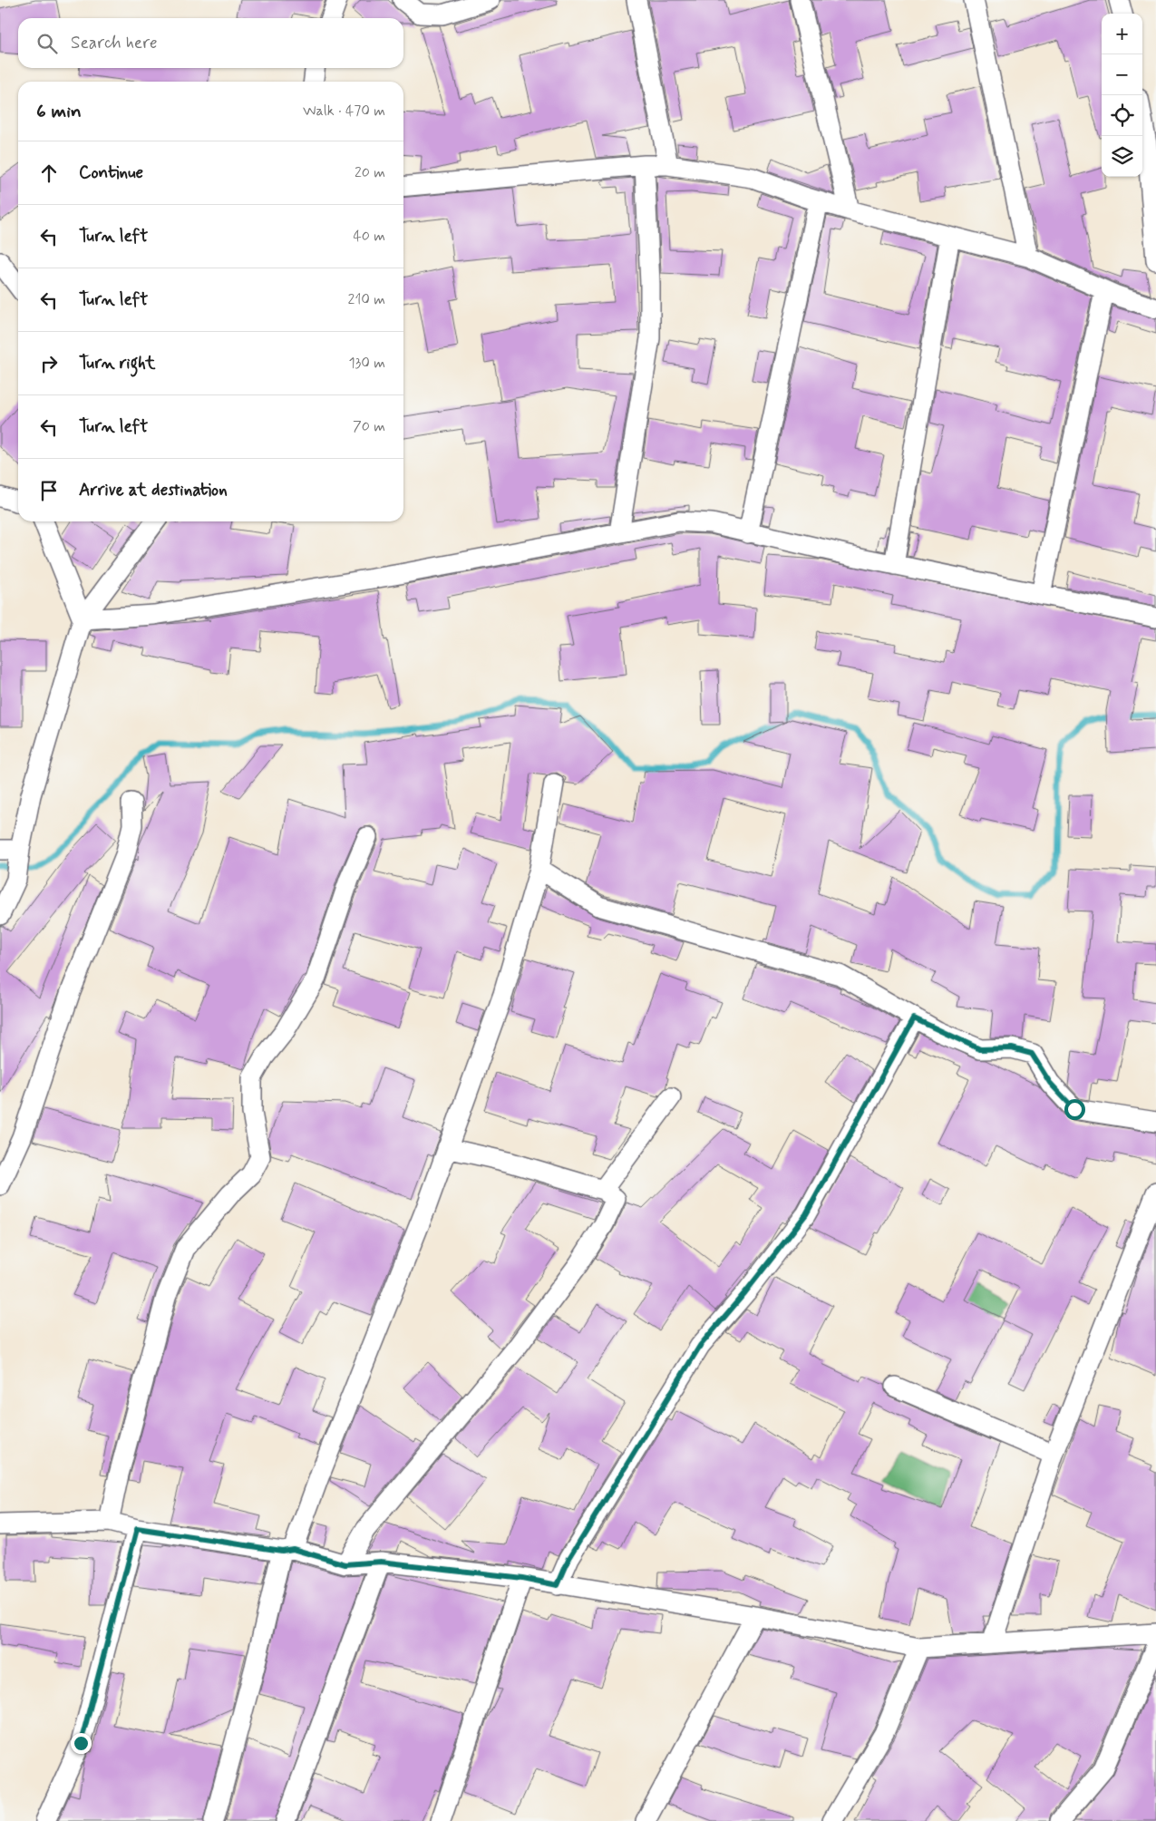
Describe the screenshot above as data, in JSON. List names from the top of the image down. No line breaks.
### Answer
{"page":{"map_buttons":["+","−"],"search":"Search here","heading":["6 min","Walk · 470 m"],"list":[["Continue","20 m"],["Turn left","40 m"],["Turn left","210 m"],["Turn right","130 m"],["Turn left","70 m"],"Arrive at destination"]}}
